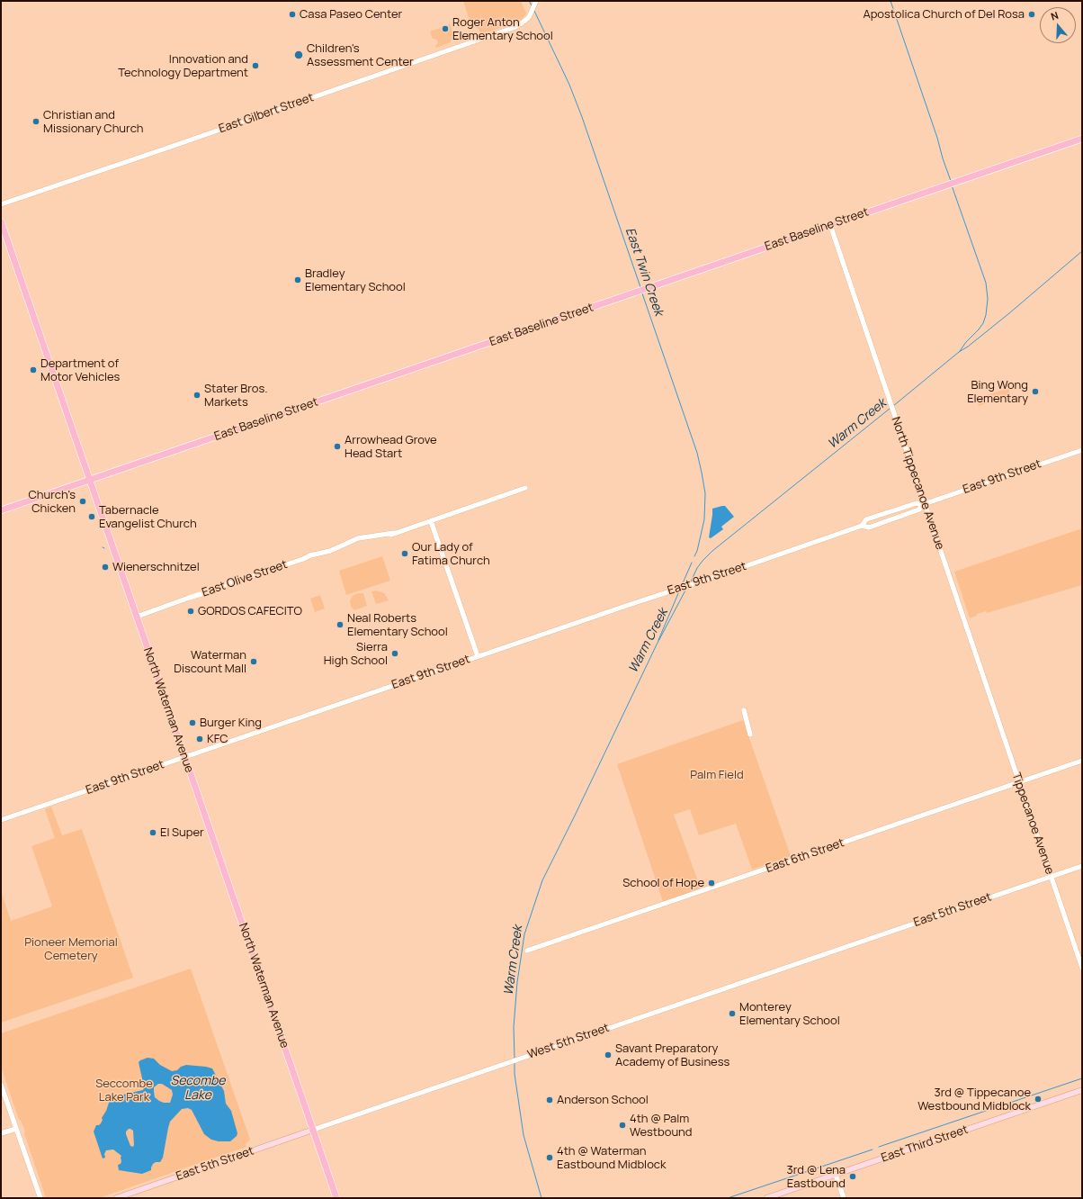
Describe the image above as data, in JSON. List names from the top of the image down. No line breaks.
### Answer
{"streets":{"main road":["East Baseline Street","North Waterman Avenue","East 5th Street","East Third Street"],"street":["East Gilbert Street","East 9th Street","North Tippecanoe Avenue","East Olive Street","Tippecanoe Avenue","East 6th Street","West 5th Street"]},"crossings":[["East Baseline Street","North Tippecanoe Avenue"],["East Baseline Street","North Waterman Avenue"],["East 9th Street","North Tippecanoe Avenue"],["East 9th Street","North Waterman Avenue"],["North Tippecanoe Avenue","Tippecanoe Avenue"],["East Olive Street","North Waterman Avenue"],["North Waterman Avenue","East 5th Street"],["North Waterman Avenue","West 5th Street"],["Tippecanoe Avenue","East 6th Street"],["Tippecanoe Avenue","East 5th Street"],["East 5th Street","West 5th Street"]],"water":["East Twin Creek","Warm Creek","Secombe Lake"],"parks":["Palm Field","Pioneer Memorial Cemetery","Seccombe Lake Park"],"places":["Casa Paseo Center","Apostolica Church of Del Rosa","Roger Anton Elementary School","Children's Assessment Center","Innovation and Technology Department","Christian and Missionary Church","Bradley Elementary School","Department of Motor Vehicles","Bing Wong Elementary","Stater Bros. Markets","Arrowhead Grove Head Start","Church's Chicken","Tabernacle Evangelist Church","Our Lady of Fatima Church","Wienerschnitzel","GORDOS CAFECITO","Neal Roberts Elementary School","Sierra High School","Waterman Discount Mall","Burger King","KFC","El Super","School of Hope","Monterey Elementary School","Savant Preparatory Academy of Business","3rd @ Tippecanoe Westbound Midblock","Anderson School","4th @ Palm Westbound","4th @ Waterman Eastbound Midblock","3rd @ Lena Eastbound"],"north":"top"}
